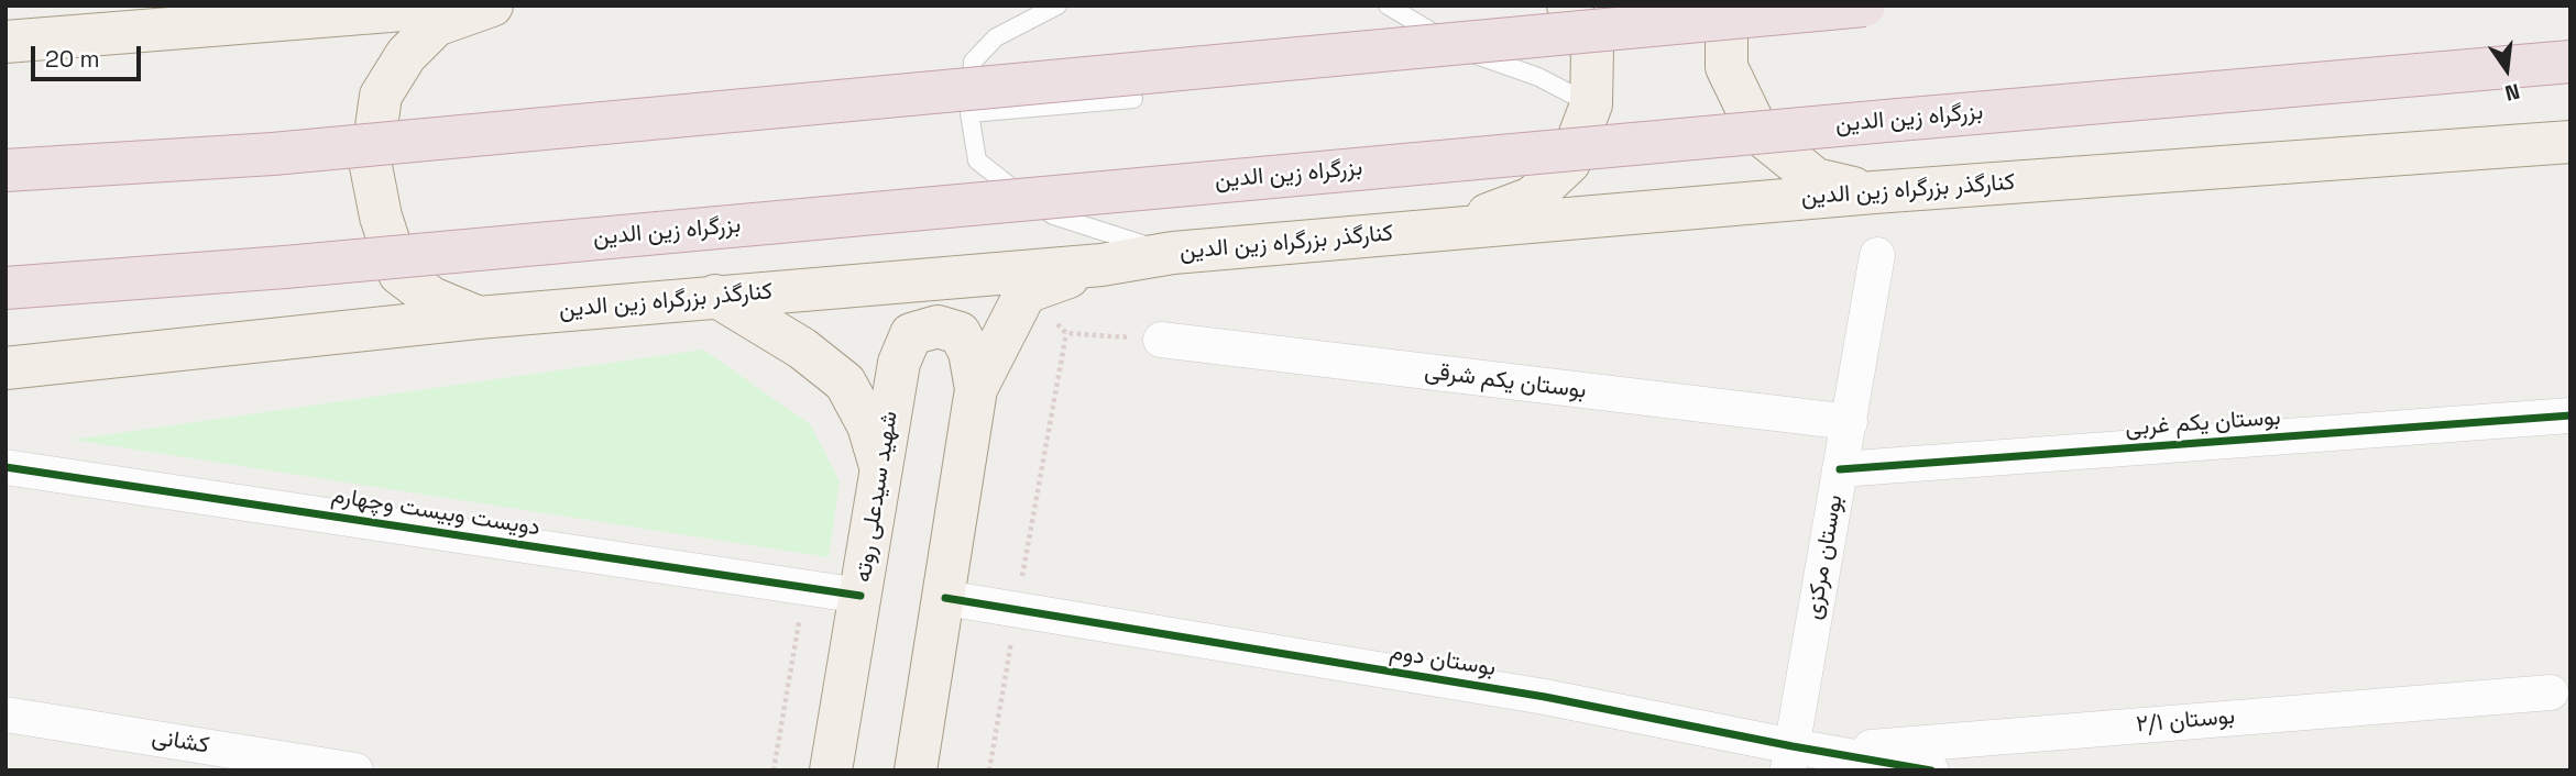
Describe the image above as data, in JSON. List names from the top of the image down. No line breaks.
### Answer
{"streets":{"highway":["بزرگراه زین الدین"],"main road":["کنارگذر بزرگراه زین الدین","شهید سیدعلی روته"],"street":["بوستان یکم شرقی","بوستان یکم غربی","دویست وبیست وچهارم","بوستان مرکزی","بوستان دوم","بوستان ۲/۱","کشانی"]},"crossings":[["بوستان یکم شرقی","بوستان مرکزی"],["بوستان یکم غربی","بوستان مرکزی"],["شهید سیدعلی روته","دویست وبیست وچهارم"],["شهید سیدعلی روته","بوستان دوم"],["بوستان مرکزی","بوستان دوم"],["بوستان مرکزی","بوستان ۲/۱"],["بوستان دوم","بوستان ۲/۱"]],"scale_bar":"20 m","north":"bottom"}
